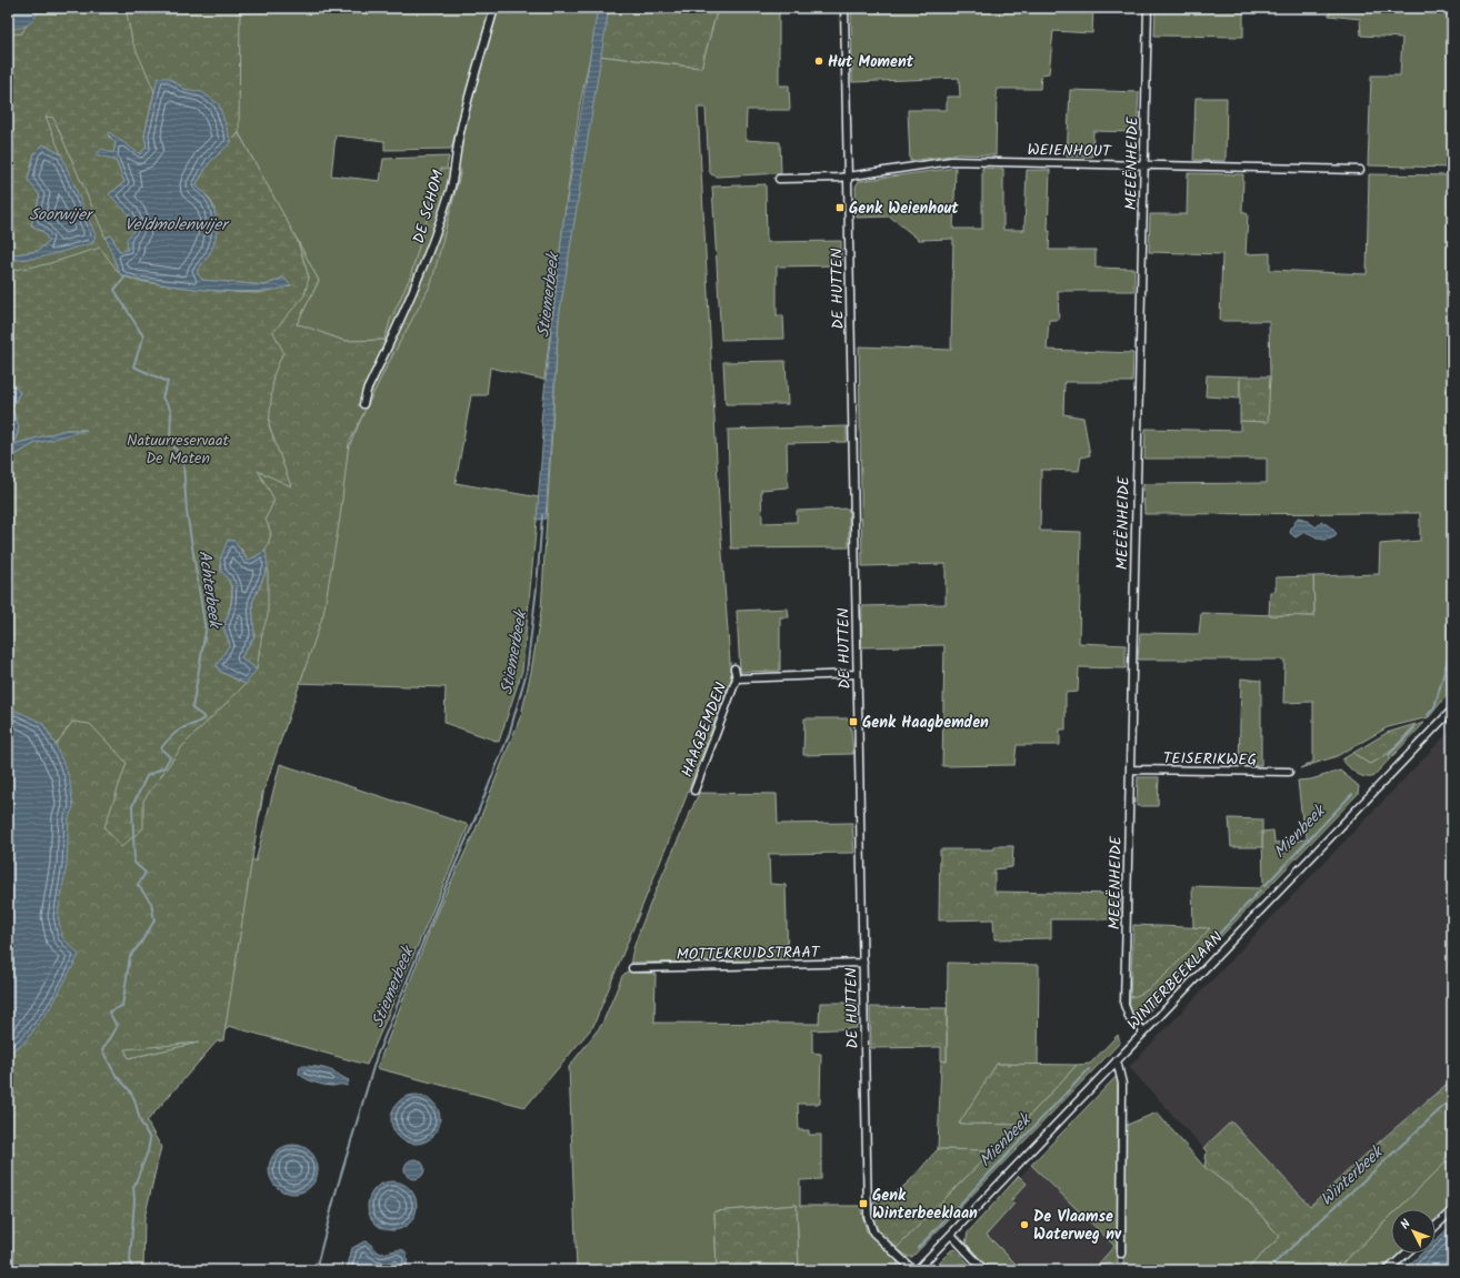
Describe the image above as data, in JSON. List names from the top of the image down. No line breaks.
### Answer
{"streets":{"street":["WEIENHOUT","MEEËNHEIDE","DE SCHOM","DE HUTTEN","HAAGBEMDEN","TEISERIKWEG","MOTTEKRUIDSTRAAT","WINTERBEEKLAAN"]},"crossings":[["WEIENHOUT","MEEËNHEIDE"],["WEIENHOUT","DE HUTTEN"],["MEEËNHEIDE","TEISERIKWEG"],["MEEËNHEIDE","WINTERBEEKLAAN"],["DE HUTTEN","HAAGBEMDEN"],["DE HUTTEN","MOTTEKRUIDSTRAAT"],["DE HUTTEN","WINTERBEEKLAAN"]],"water":["Soorwijer","Veldmolenwijer","Stiemerbeek","Achterbeek","Mienbeek","Winterbeek"],"parks":["Natuurreservaat De Maten"],"places":{"other":["Hut Moment","De Vlaamse Waterweg nv"],"transit":["Genk Weienhout","Genk Haagbemden","Genk Winterbeeklaan"]},"north":"top left"}
